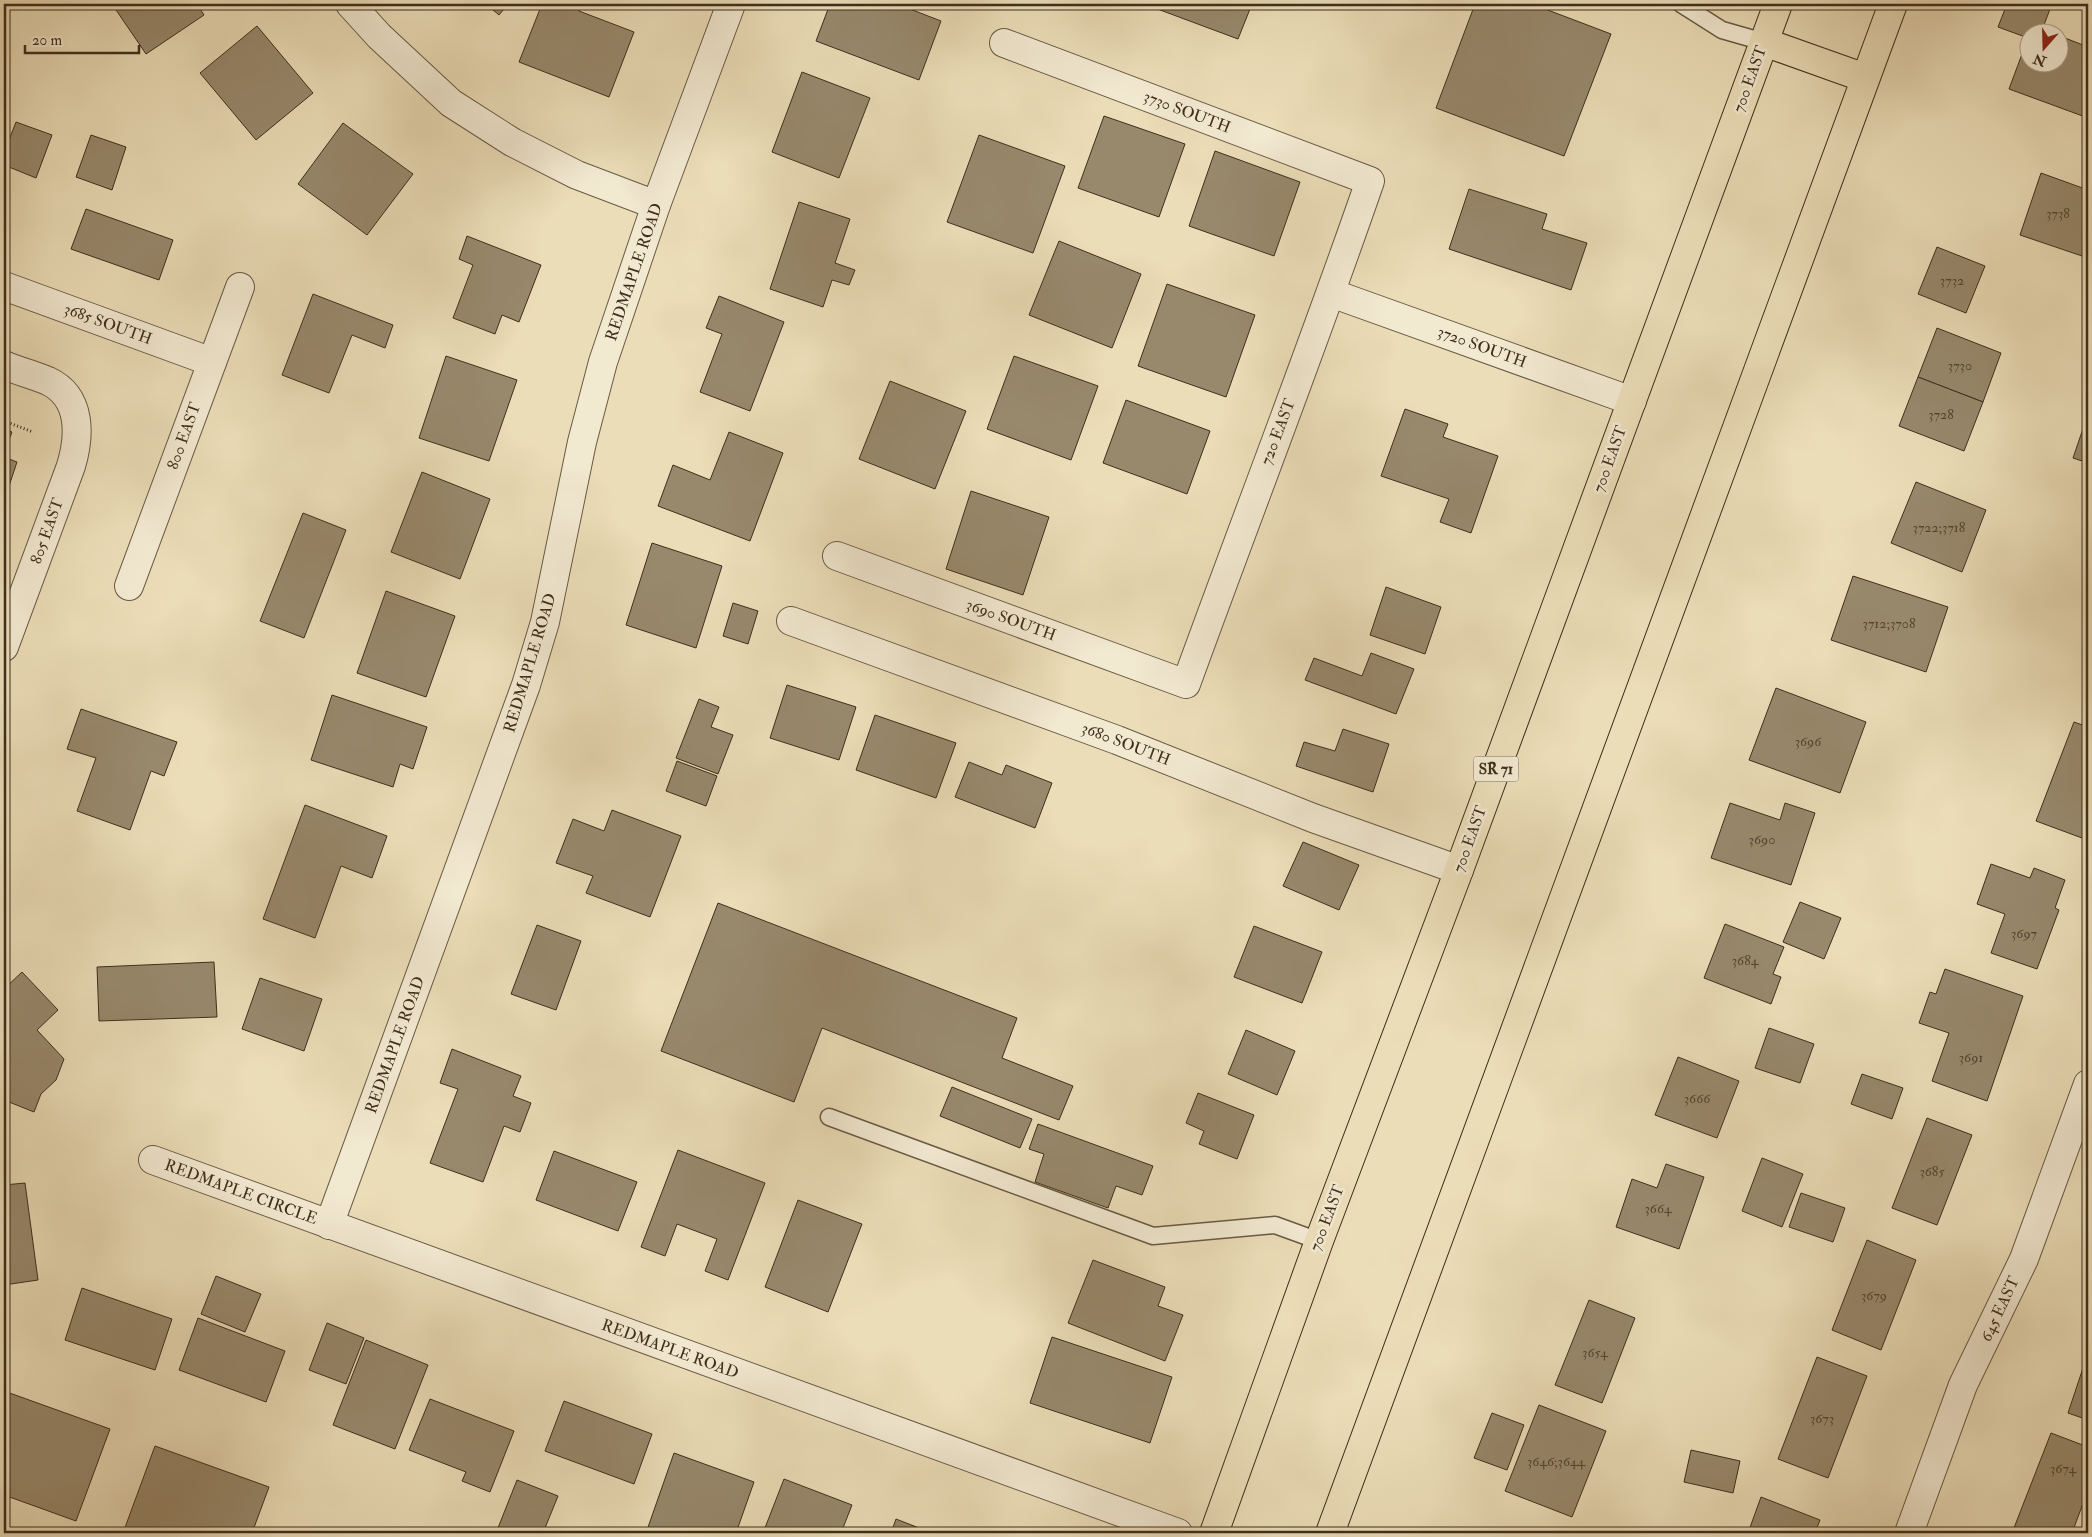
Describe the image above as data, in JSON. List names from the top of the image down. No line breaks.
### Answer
{"streets":{"main road":["700 EAST","SR 71"],"street":["3730 SOUTH","REDMAPLE ROAD","3685 SOUTH","3720 SOUTH","720 EAST","800 EAST","805 EAST","3690 SOUTH","3680 SOUTH","REDMAPLE CIRCLE","645 EAST"]},"crossings":[["700 EAST","3720 SOUTH"],["700 EAST","3680 SOUTH"],["3730 SOUTH","720 EAST"],["REDMAPLE ROAD","REDMAPLE CIRCLE"],["3685 SOUTH","800 EAST"],["3720 SOUTH","720 EAST"],["720 EAST","3690 SOUTH"]],"house_numbers":["3738","3732","3730","3728","3722;3718","3712;3708","3696","3690","3697","3684","3691","3666","3685","3664","3679","3654","3673","3646;3644","3674"],"scale_bar":"20 m","north":"bottom"}
